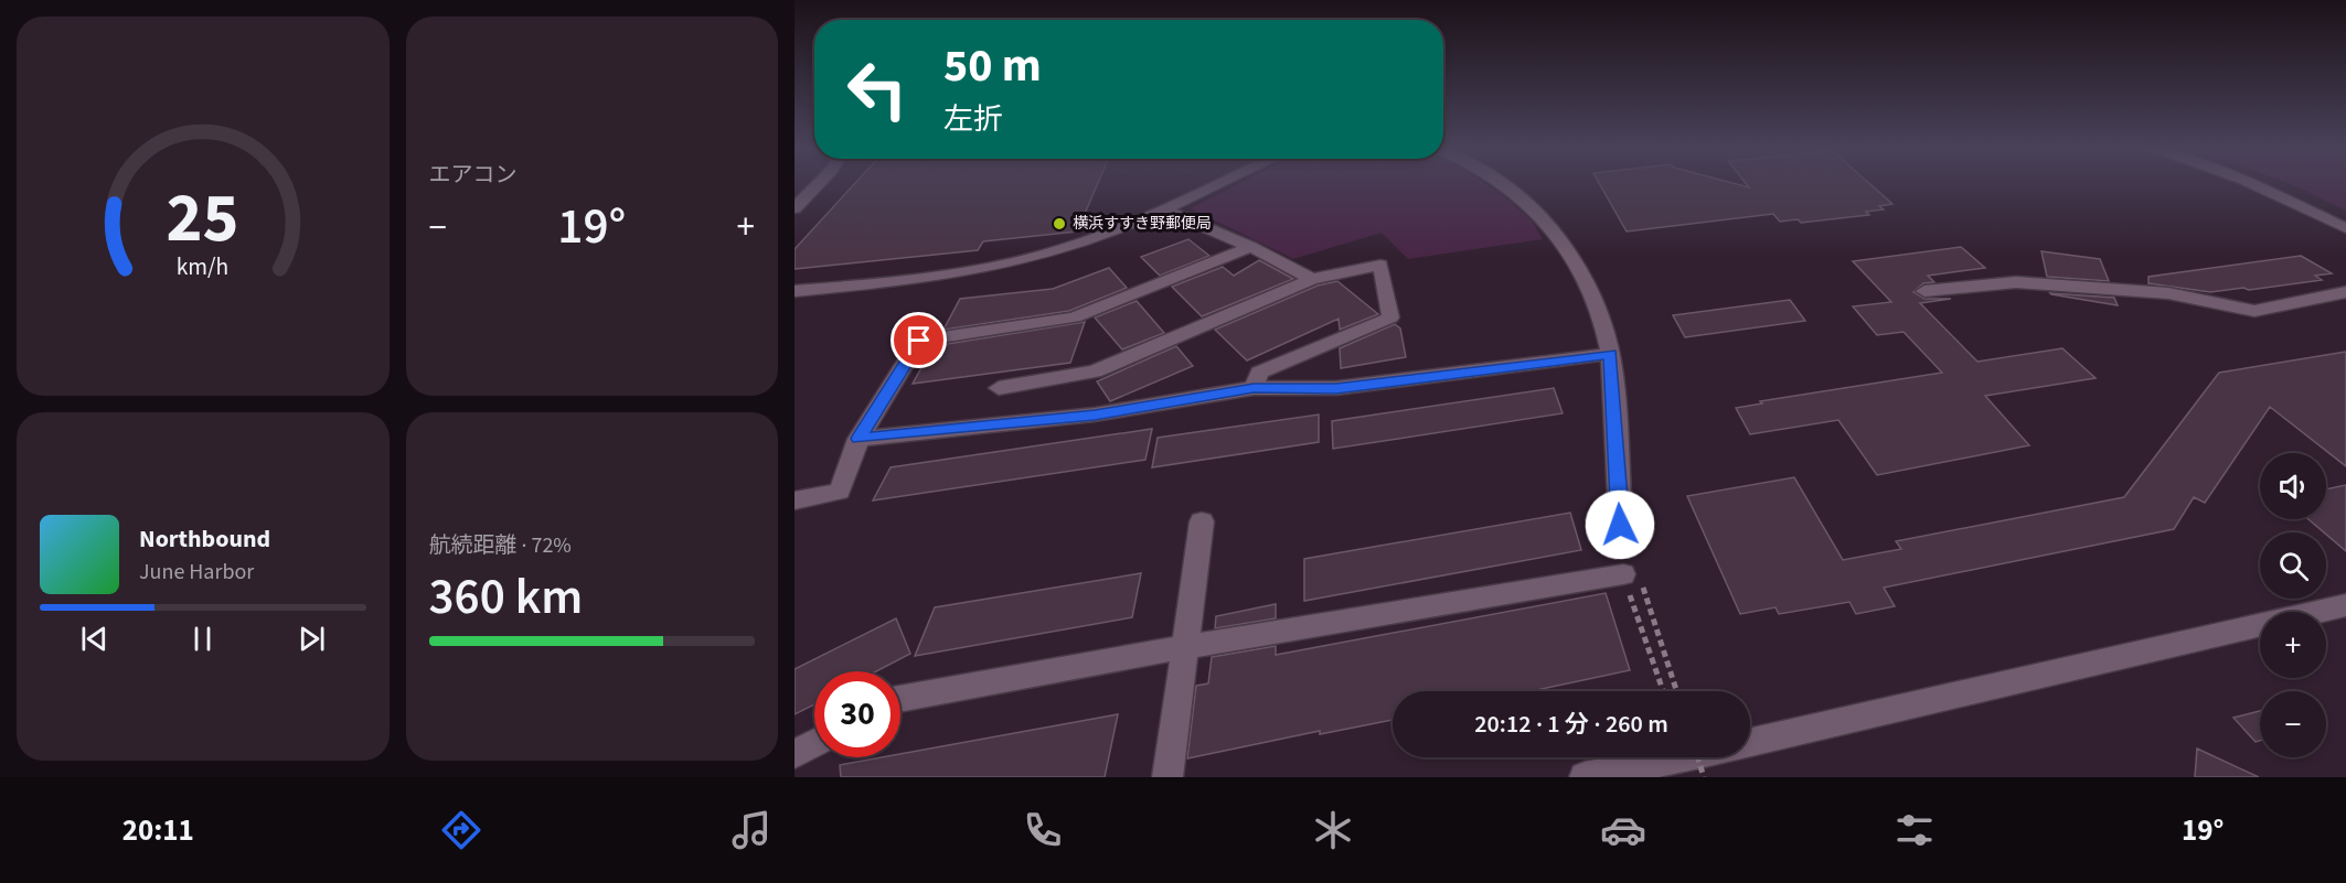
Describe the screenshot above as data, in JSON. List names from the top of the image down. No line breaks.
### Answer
{"places":["横浜すすき野郵便局"],"page":{"tile":["エアコン",["航続距離 · 72%","360 km"]],"turn":["50 m","左折"],"heat":["−","19°","+"],"map_buttons":["+","−"],"song":["Northbound","June Harbor"],"limit":"30","trip":"20:12 · 1 分 · 260 m","tabs":["20:11","19°"],"gauge":["25","km/h"]}}
